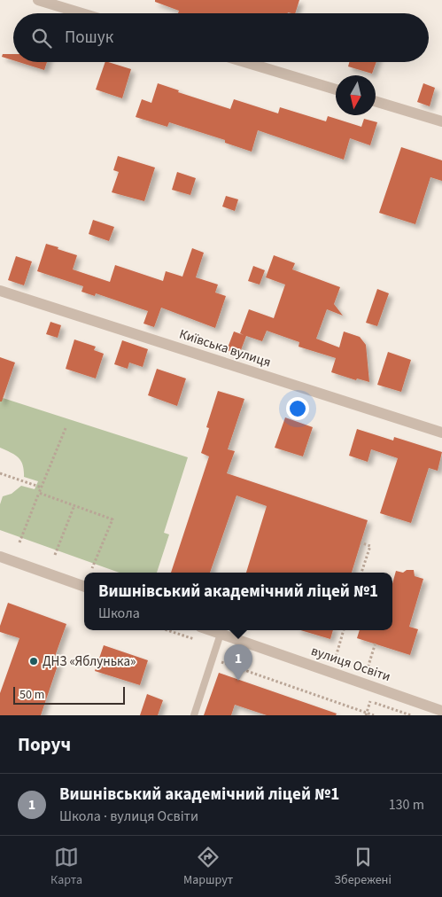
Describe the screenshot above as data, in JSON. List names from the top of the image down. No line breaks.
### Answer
{"streets":{"street":["Київська вулиця","вулиця Освіти"]},"places":["ДНЗ «Яблунька»"],"scale_bar":"50 m","north":"bottom","page":{"search":"Пошук","popup":["Вишнівський академічний ліцей №1","Школа"],"pins":"1","scale":"50 m","heading":"Поруч","list":[{"mark":"1","name":"Вишнівський академічний ліцей №1","note":"Школа · вулиця Освіти","value":"130 m"}],"nav":["Карта","Маршрут","Збережені"]}}
